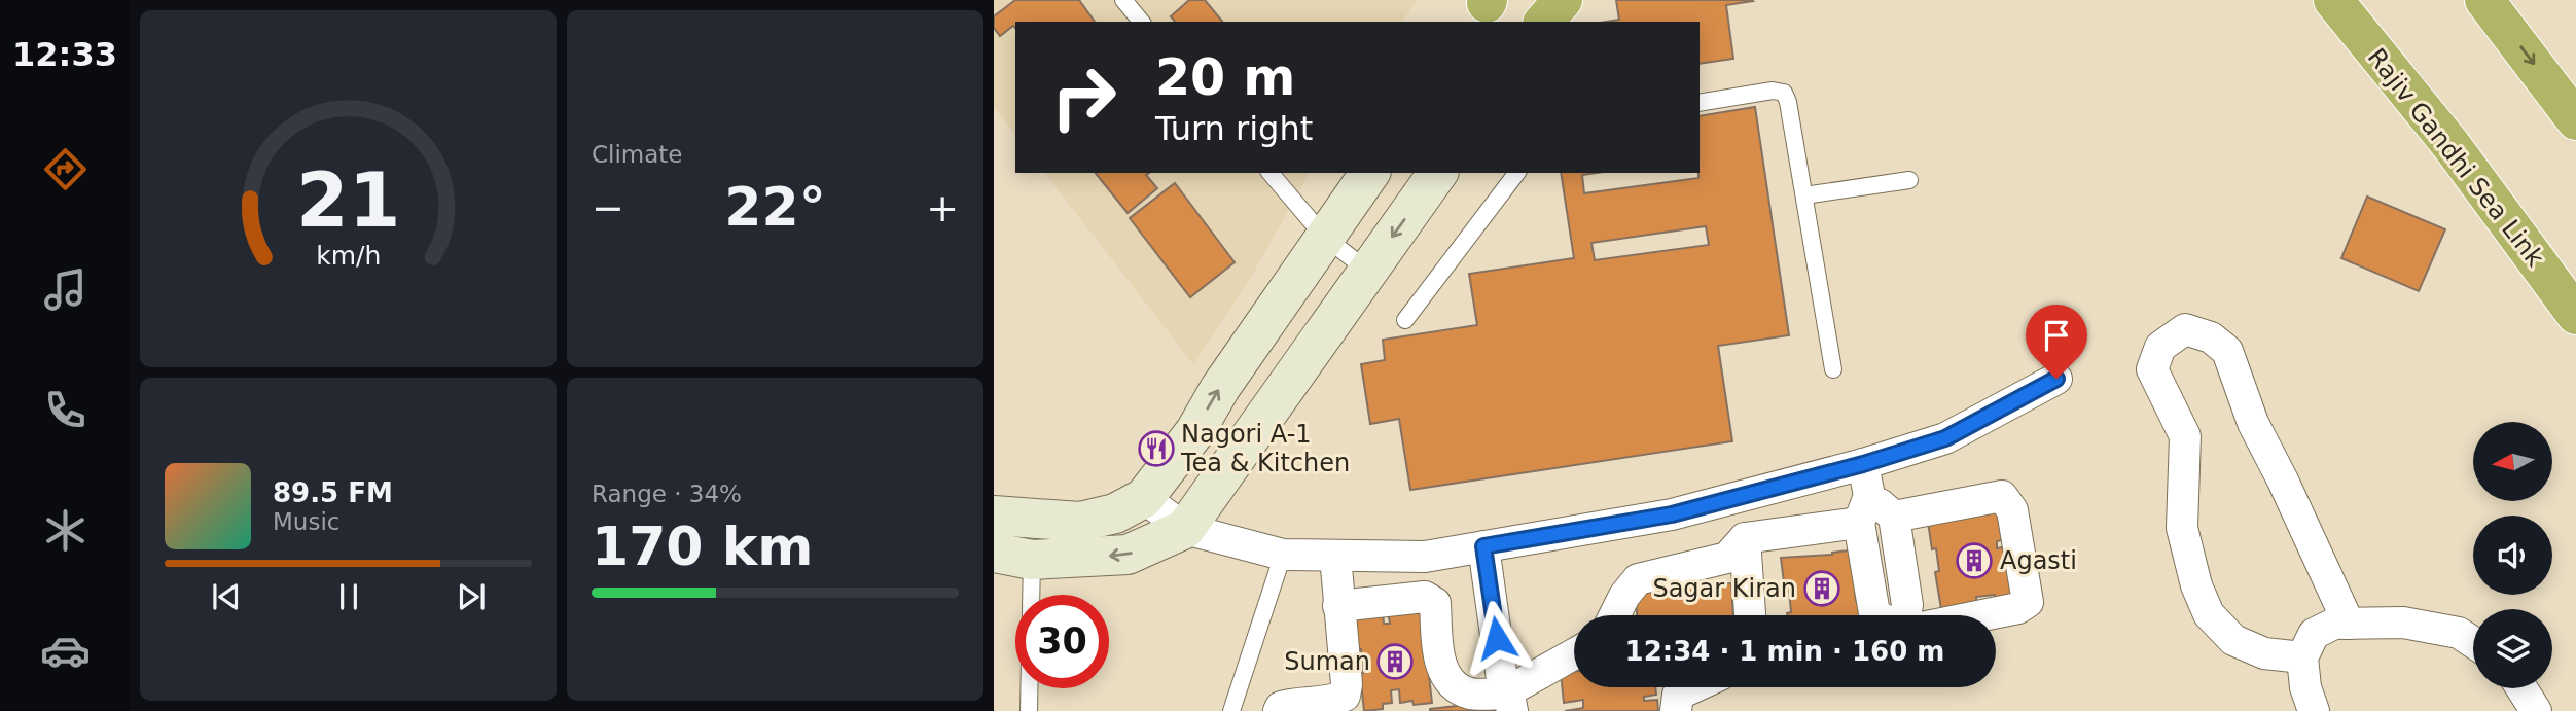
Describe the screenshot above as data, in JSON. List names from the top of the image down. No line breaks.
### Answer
{"streets":{"highway":["Rajiv Gandhi Sea Link"]},"places":{"restaurant":["Nagori A-1 Tea & Kitchen"],"building":["Agasti","Sagar Kiran","Suman"]},"north":"left","page":{"tabs":"12:33","tile":["Climate",["Range · 34%","170 km"]],"turn":["20 m","Turn right"],"heat":["−","22°","+"],"song":["89.5 FM","Music"],"limit":"30","trip":"12:34 · 1 min · 160 m","gauge":["21","km/h"]}}
